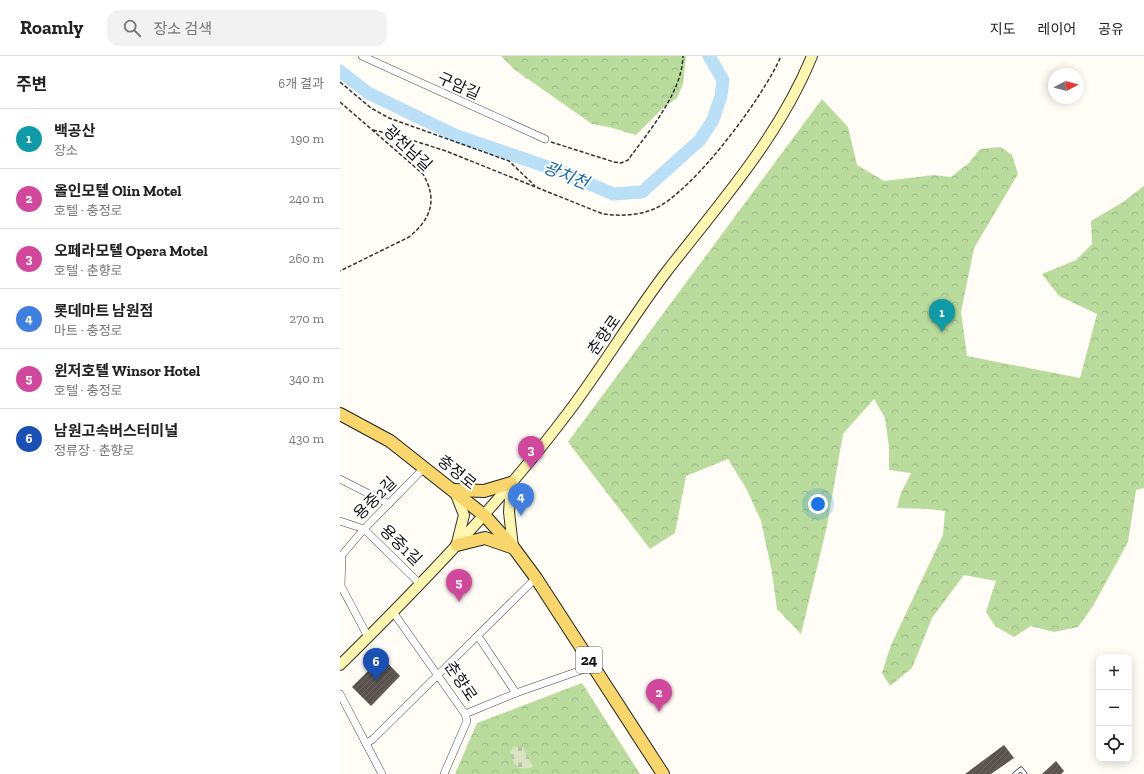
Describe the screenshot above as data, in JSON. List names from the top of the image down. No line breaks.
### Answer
{"streets":{"main road":["충정로","24"],"street":["구암길","춘향로","용중2길","용중1길"],"path":["광천남길"]},"crossings":[["춘향로","충정로"],["춘향로","용중2길"],["춘향로","용중1길"],["충정로","용중2길"],["용중2길","용중1길"]],"water":["광치천"],"north":"right","page":{"header":"Roamly","search":"장소 검색","nav":["지도","레이어","공유"],"heading":["주변","6개 결과"],"list":[{"mark":"1","name":"백공산","note":"장소","value":"190 m"},{"mark":"2","name":"올인모텔 Olin Motel","note":"호텔 · 충정로","value":"240 m"},{"mark":"3","name":"오페라모텔 Opera Motel","note":"호텔 · 춘향로","value":"260 m"},{"mark":"4","name":"롯데마트 남원점","note":"마트 · 충정로","value":"270 m"},{"mark":"5","name":"윈저호텔 Winsor Hotel","note":"호텔 · 충정로","value":"340 m"},{"mark":"6","name":"남원고속버스터미널","note":"정류장 · 춘향로","value":"430 m"}],"pins":["1","3","4","5","6","2"],"map_buttons":["+","−"]}}
